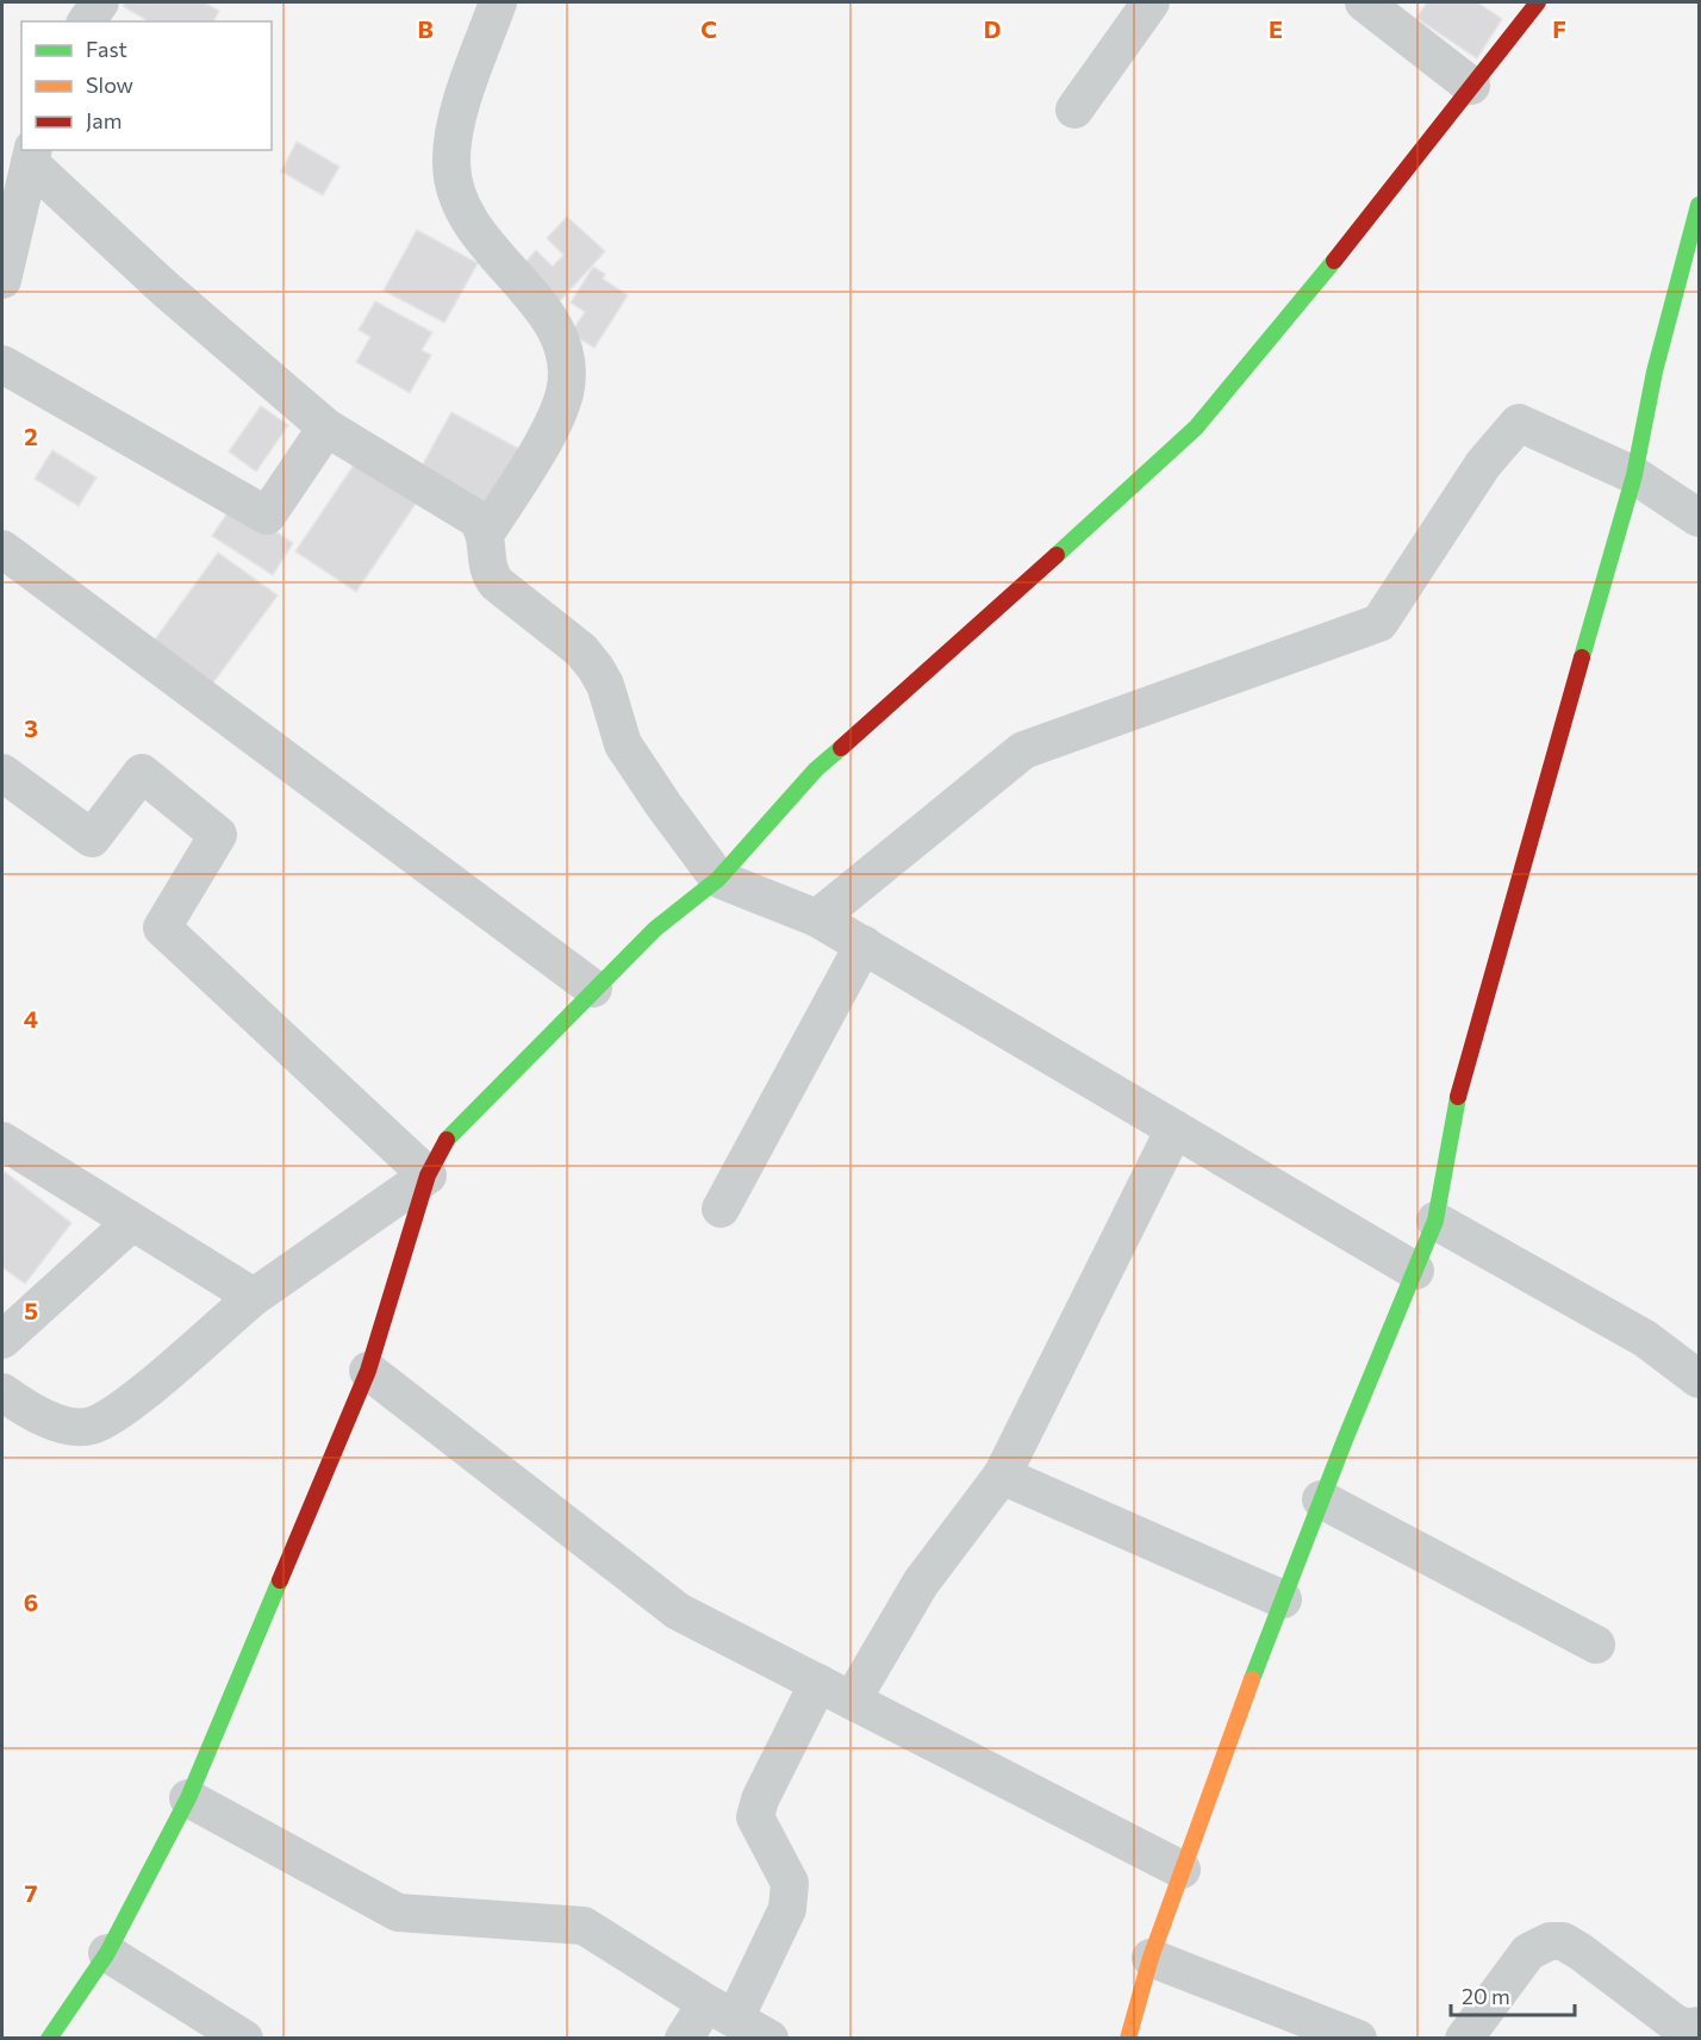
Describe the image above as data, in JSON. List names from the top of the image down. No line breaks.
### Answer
{"legend":["Fast","Slow","Jam"],"scale_bar":"20 m","grid":{"columns":["B","C","D","E","F"],"rows":["2","3","4","5","6","7"]}}
